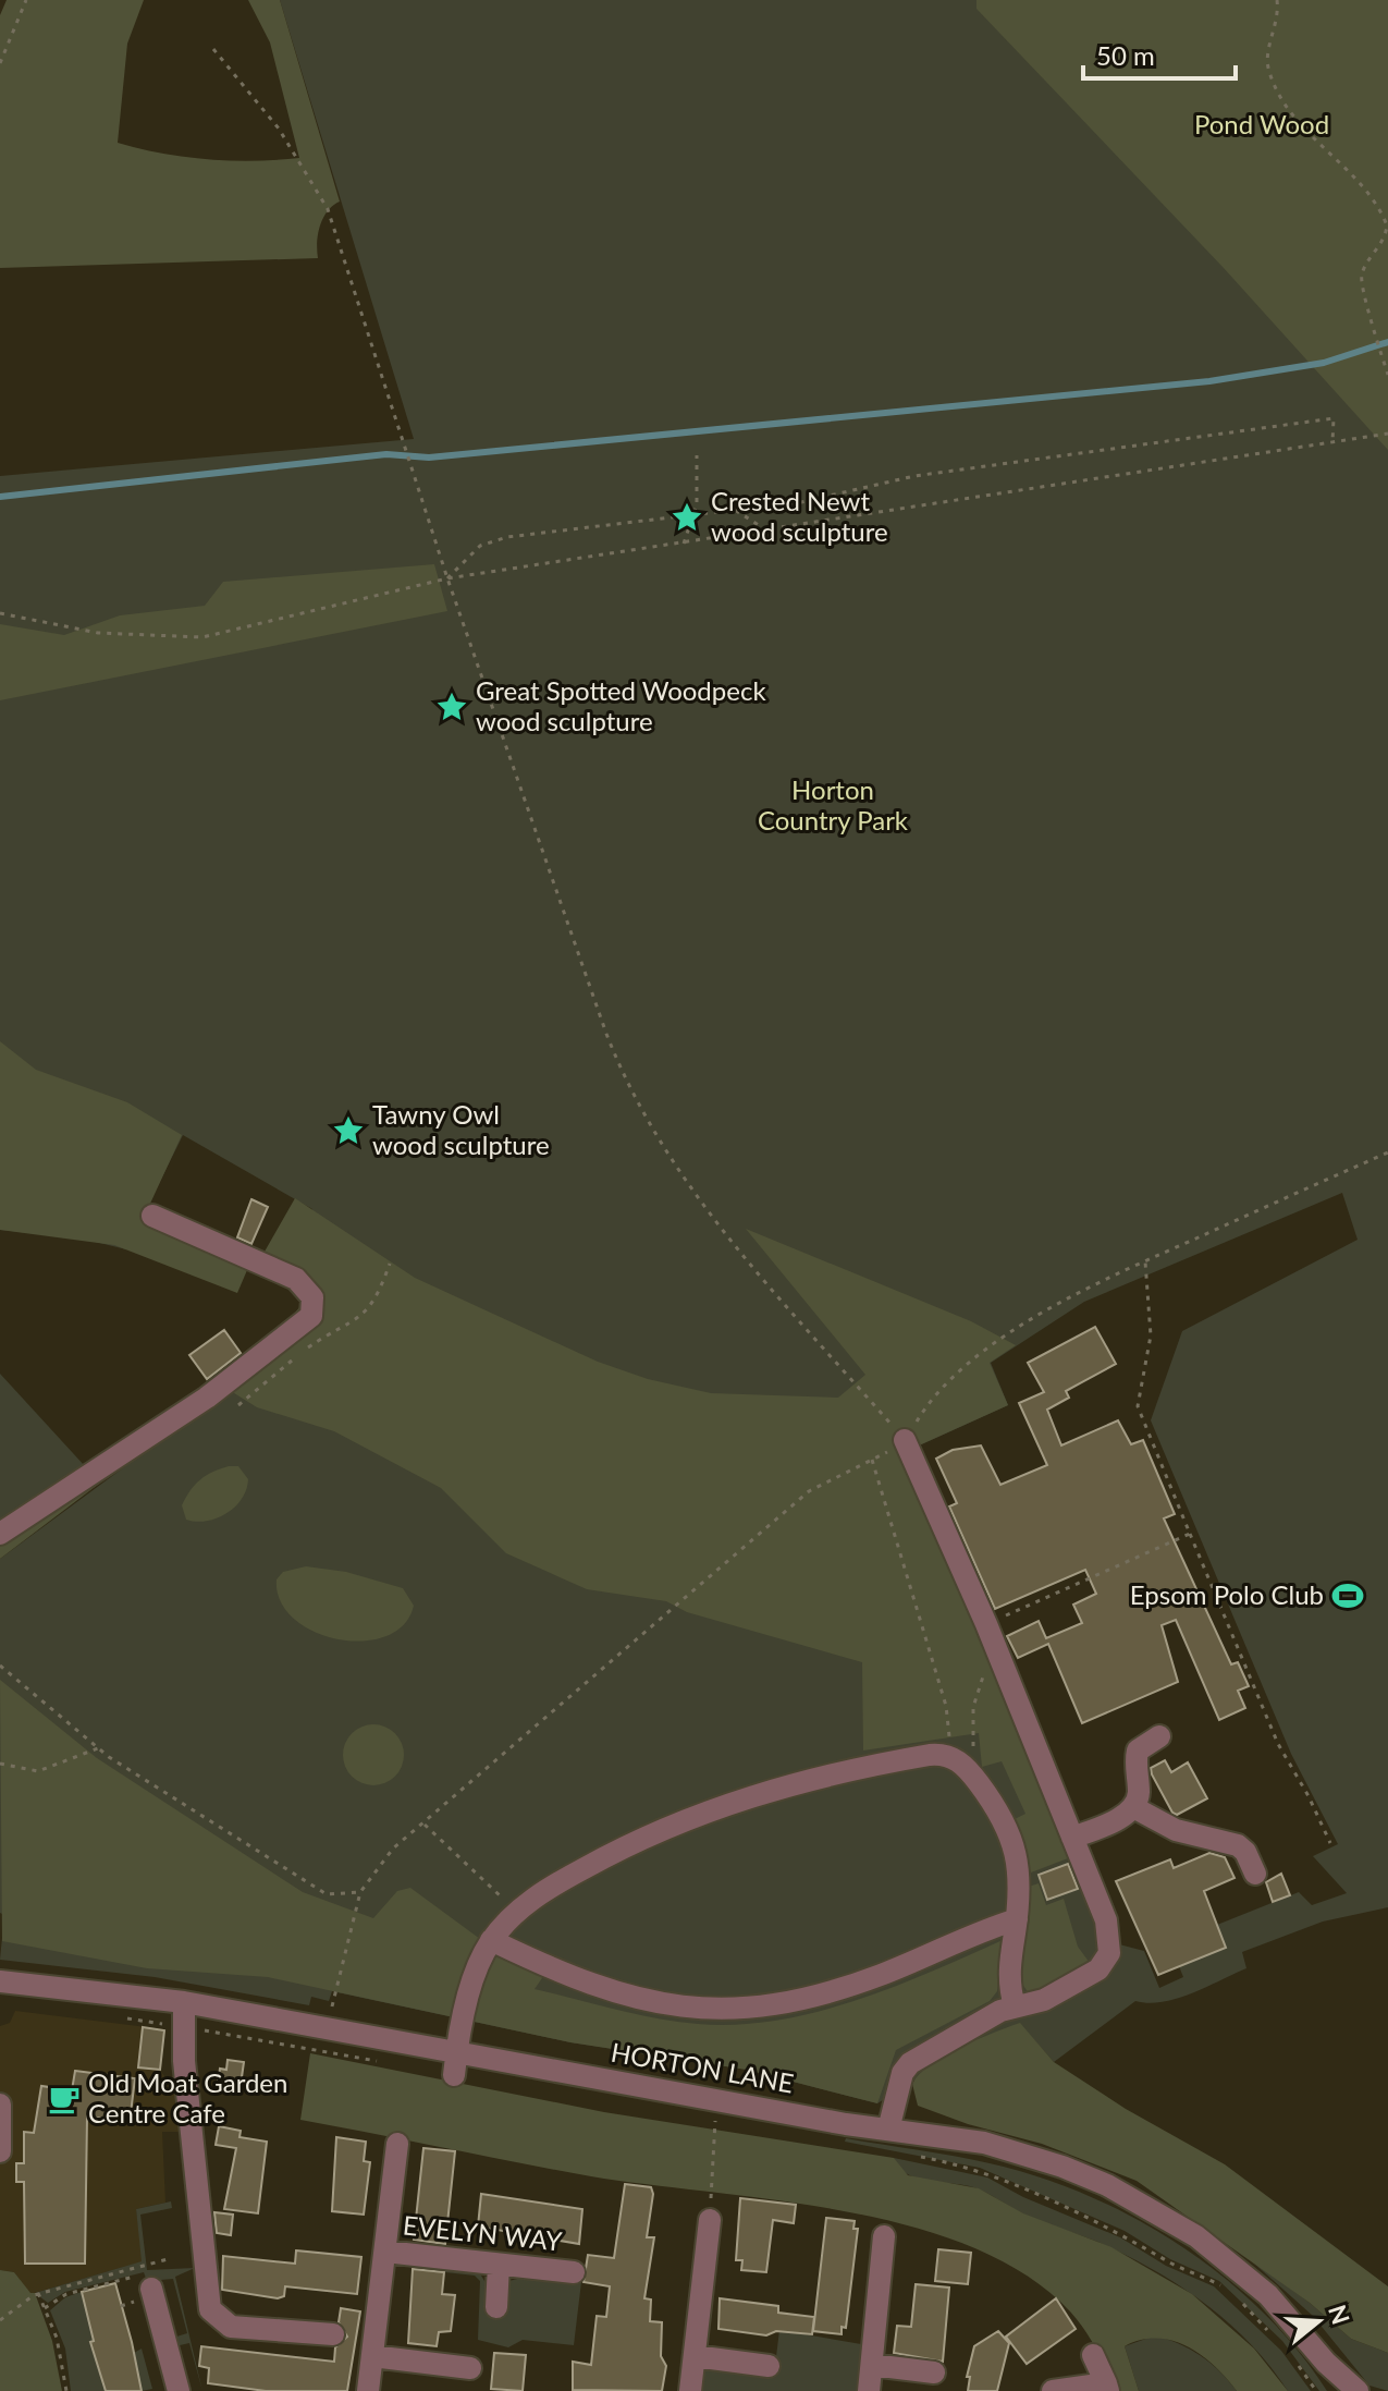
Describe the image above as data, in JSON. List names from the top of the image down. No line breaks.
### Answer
{"streets":{"street":["HORTON LANE","EVELYN WAY"]},"parks":["Pond Wood","Horton Country Park"],"places":{"place":["Crested Newt wood sculpture","Great Spotted Woodpeck wood sculpture","Tawny Owl wood sculpture"],"sports":["Epsom Polo Club"],"cafe":["Old Moat Garden Centre Cafe"]},"scale_bar":"50 m","north":"right"}
